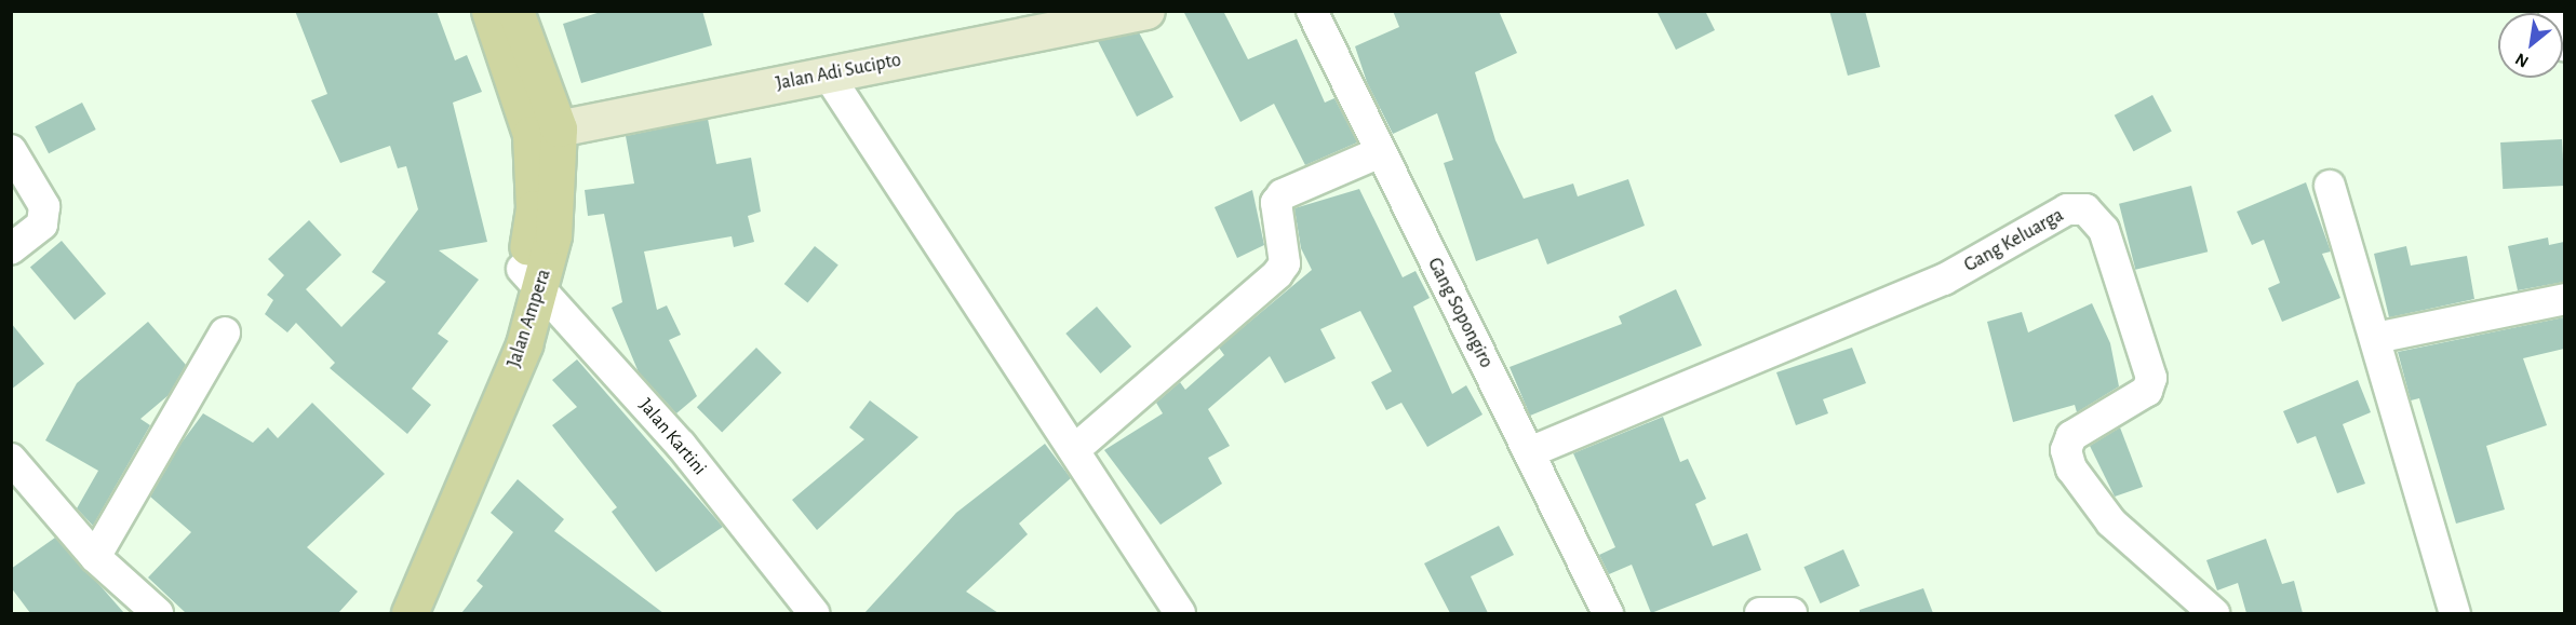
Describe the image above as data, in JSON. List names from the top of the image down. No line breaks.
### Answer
{"streets":{"main road":["Jalan Ampera"],"street":["Jalan Adi Sucipto","Gang Keluarga","Gang Sopongiro","Jalan Kartini"]},"crossings":[["Jalan Adi Sucipto","Jalan Ampera"],["Gang Keluarga","Gang Sopongiro"],["Jalan Ampera","Jalan Kartini"]],"north":"bottom left"}
